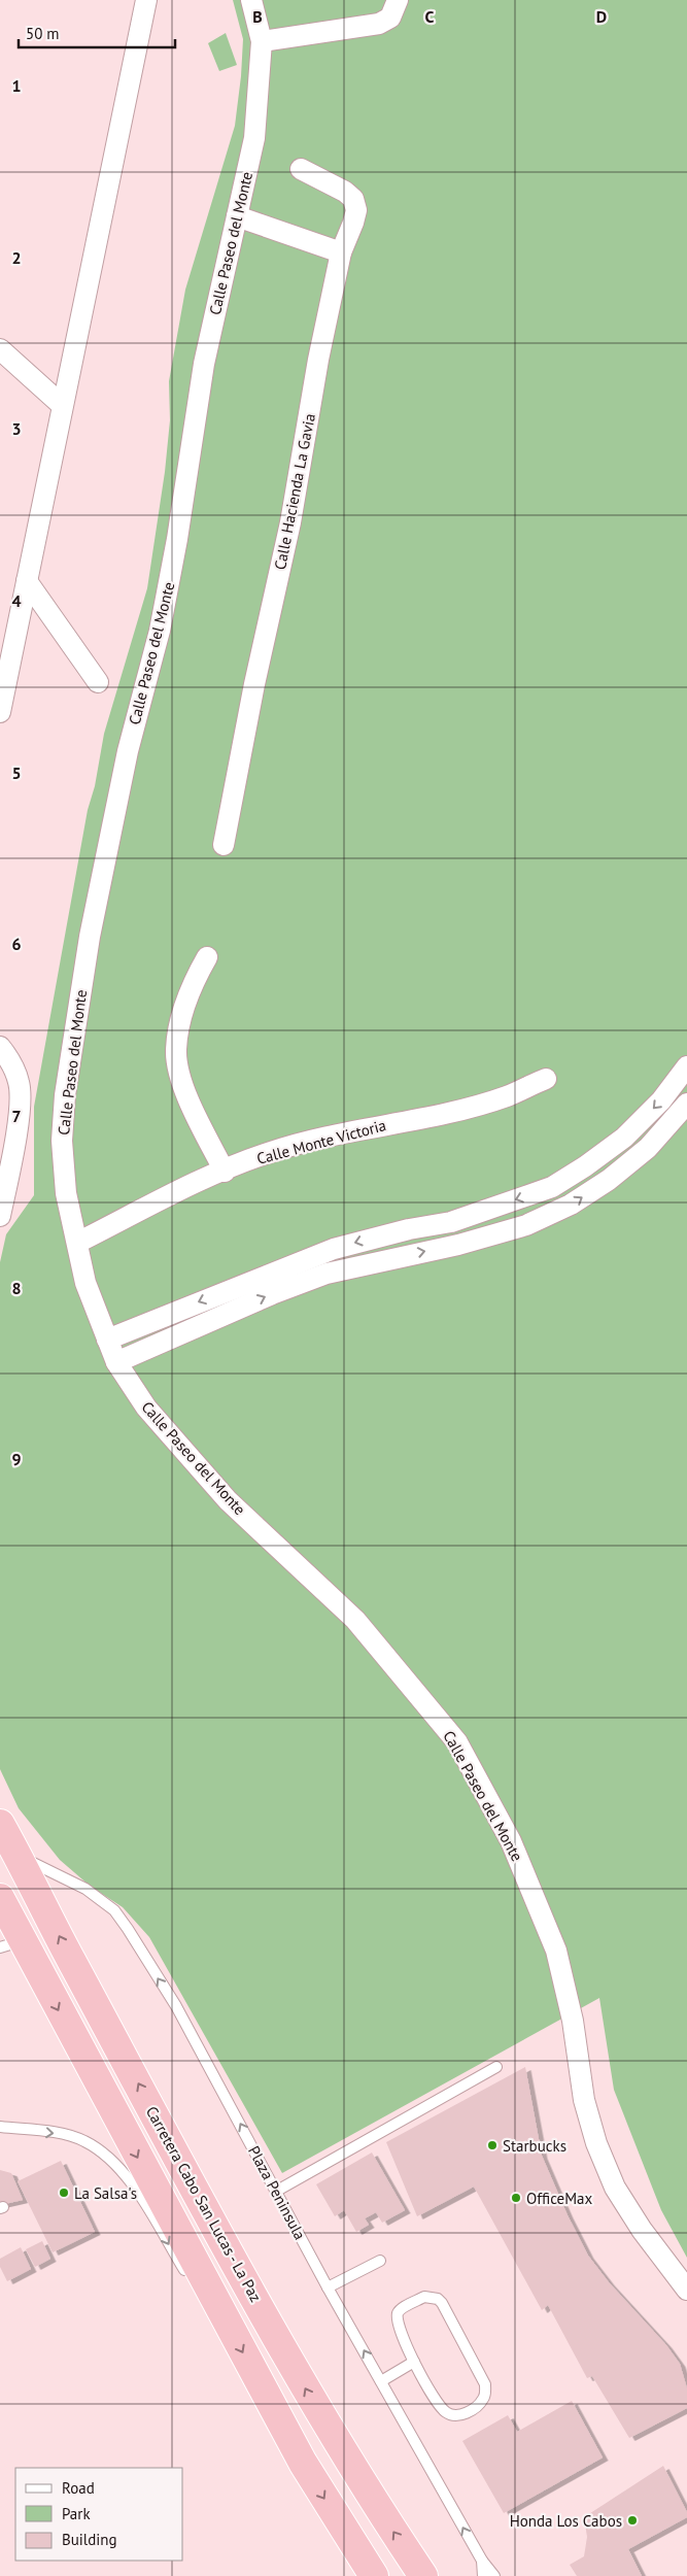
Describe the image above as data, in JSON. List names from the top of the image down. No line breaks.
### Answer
{"streets":{"highway":["Carretera Cabo San Lucas - La Paz"],"street":["Calle Paseo del Monte","Calle Hacienda La Gavia","Calle Monte Victoria"],"lane":["Plaza Peninsula"]},"crossings":[["Calle Paseo del Monte","Calle Monte Victoria"],["Plaza Peninsula","Carretera Cabo San Lucas - La Paz"]],"one_way":["Plaza Peninsula"],"places":["Starbucks","La Salsa's","OfficeMax","Honda Los Cabos"],"legend":["Road","Park","Building"],"scale_bar":"50 m","grid":{"columns":["B","C","D"],"rows":["1","2","3","4","5","6","7","8","9"]}}
